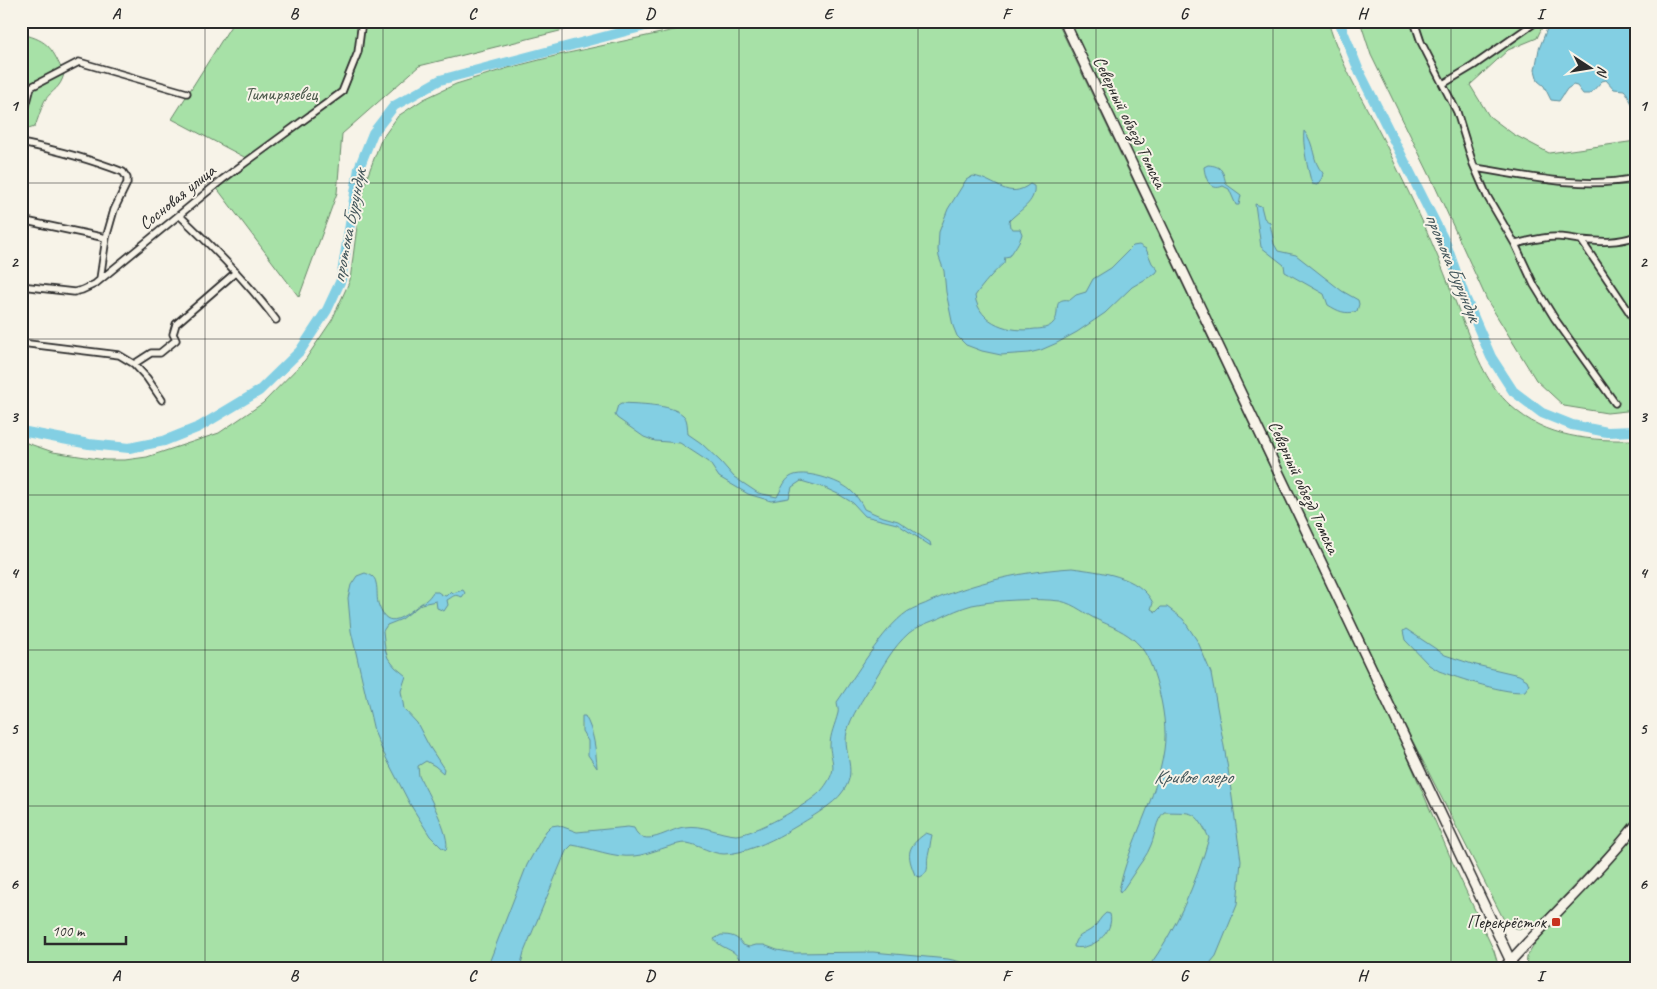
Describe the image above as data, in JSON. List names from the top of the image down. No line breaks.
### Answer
{"streets":{"main road":["Северный объезд Томска"],"street":["Сосновая улица"]},"water":["протока Бурундук","Кривое озеро"],"parks":["Тимирязевец"],"places":{"transit":["Перекрёсток"]},"scale_bar":"100 m","north":"right","grid":{"columns":["A","B","C","D","E","F","G","H","I"],"rows":["1","2","3","4","5","6"]}}
